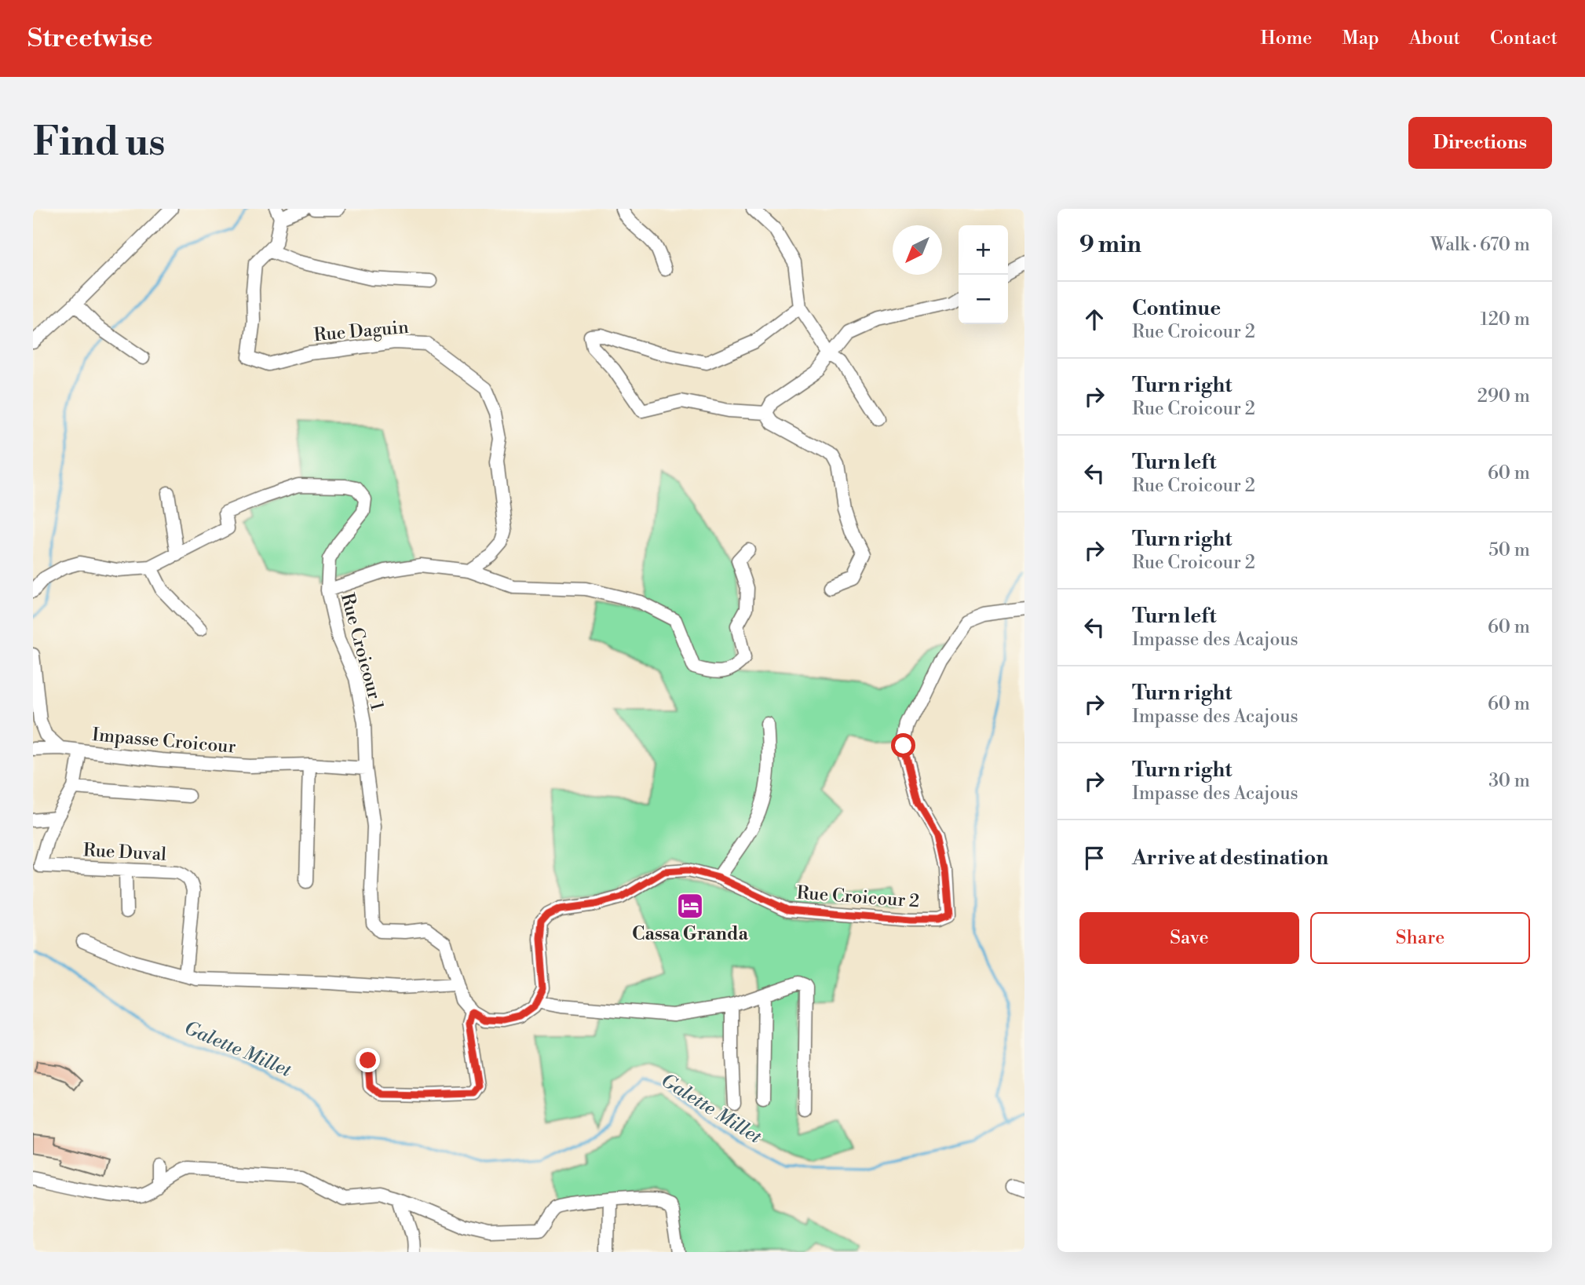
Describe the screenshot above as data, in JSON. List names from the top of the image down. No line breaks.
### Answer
{"streets":{"street":["Rue Daguin","Rue Croicour 1","Impasse Croicour","Rue Duval","Rue Croicour 2"]},"crossings":[["Rue Croicour 1","Impasse Croicour"],["Impasse Croicour","Rue Duval"]],"water":["Galette Millet"],"places":{"hotel":["Cassa Granda"]},"north":"bottom left","page":{"header":"Streetwise","nav":["Home","Map","About","Contact"],"buttons":["Directions",["Save","Share"]],"title":"Find us","heading":["9 min","Walk · 670 m"],"map_buttons":["+","−"],"list":[["Continue","Rue Croicour 2","120 m"],["Turn right","Rue Croicour 2","290 m"],["Turn left","Rue Croicour 2","60 m"],["Turn right","Rue Croicour 2","50 m"],["Turn left","Impasse des Acajous","60 m"],["Turn right","Impasse des Acajous","60 m"],["Turn right","Impasse des Acajous","30 m"],"Arrive at destination"]}}
